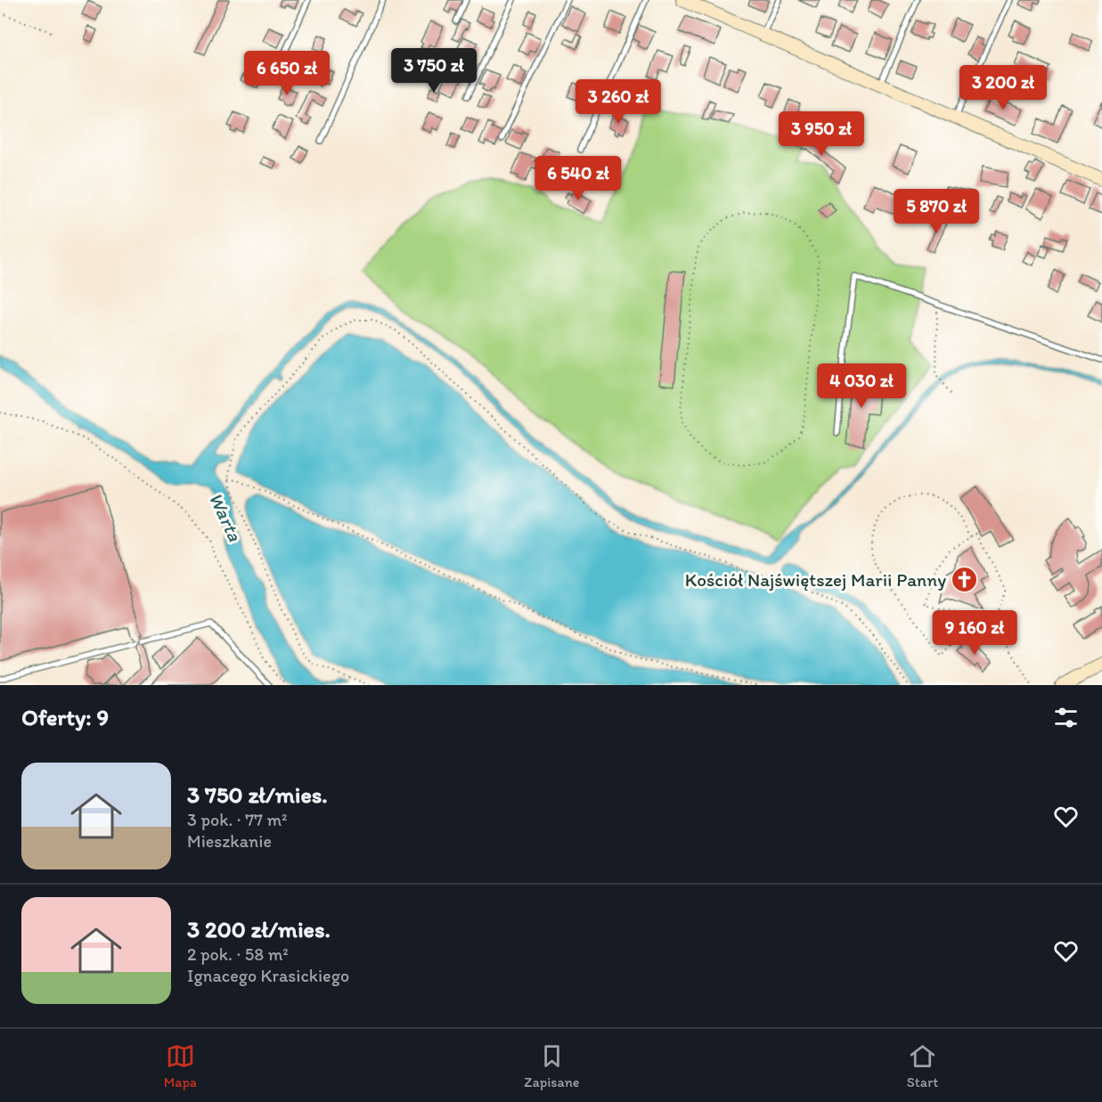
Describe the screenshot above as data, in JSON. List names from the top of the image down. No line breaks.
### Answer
{"water":["Warta"],"places":{"church":["Kościół Najświętszej Marii Panny"]},"page":{"price":["3 750 zł","6 650 zł","3 200 zł","3 260 zł","3 950 zł","6 540 zł","5 870 zł","4 030 zł","9 160 zł"],"heading":"Oferty: 9","list":[{"name":"3 750 zł/mies.","note":"3 pok. · 77 m² · Mieszkanie"},{"name":"3 200 zł/mies.","note":"2 pok. · 58 m² · Ignacego Krasickiego"}],"tabs":["Mapa","Zapisane","Start"]}}
